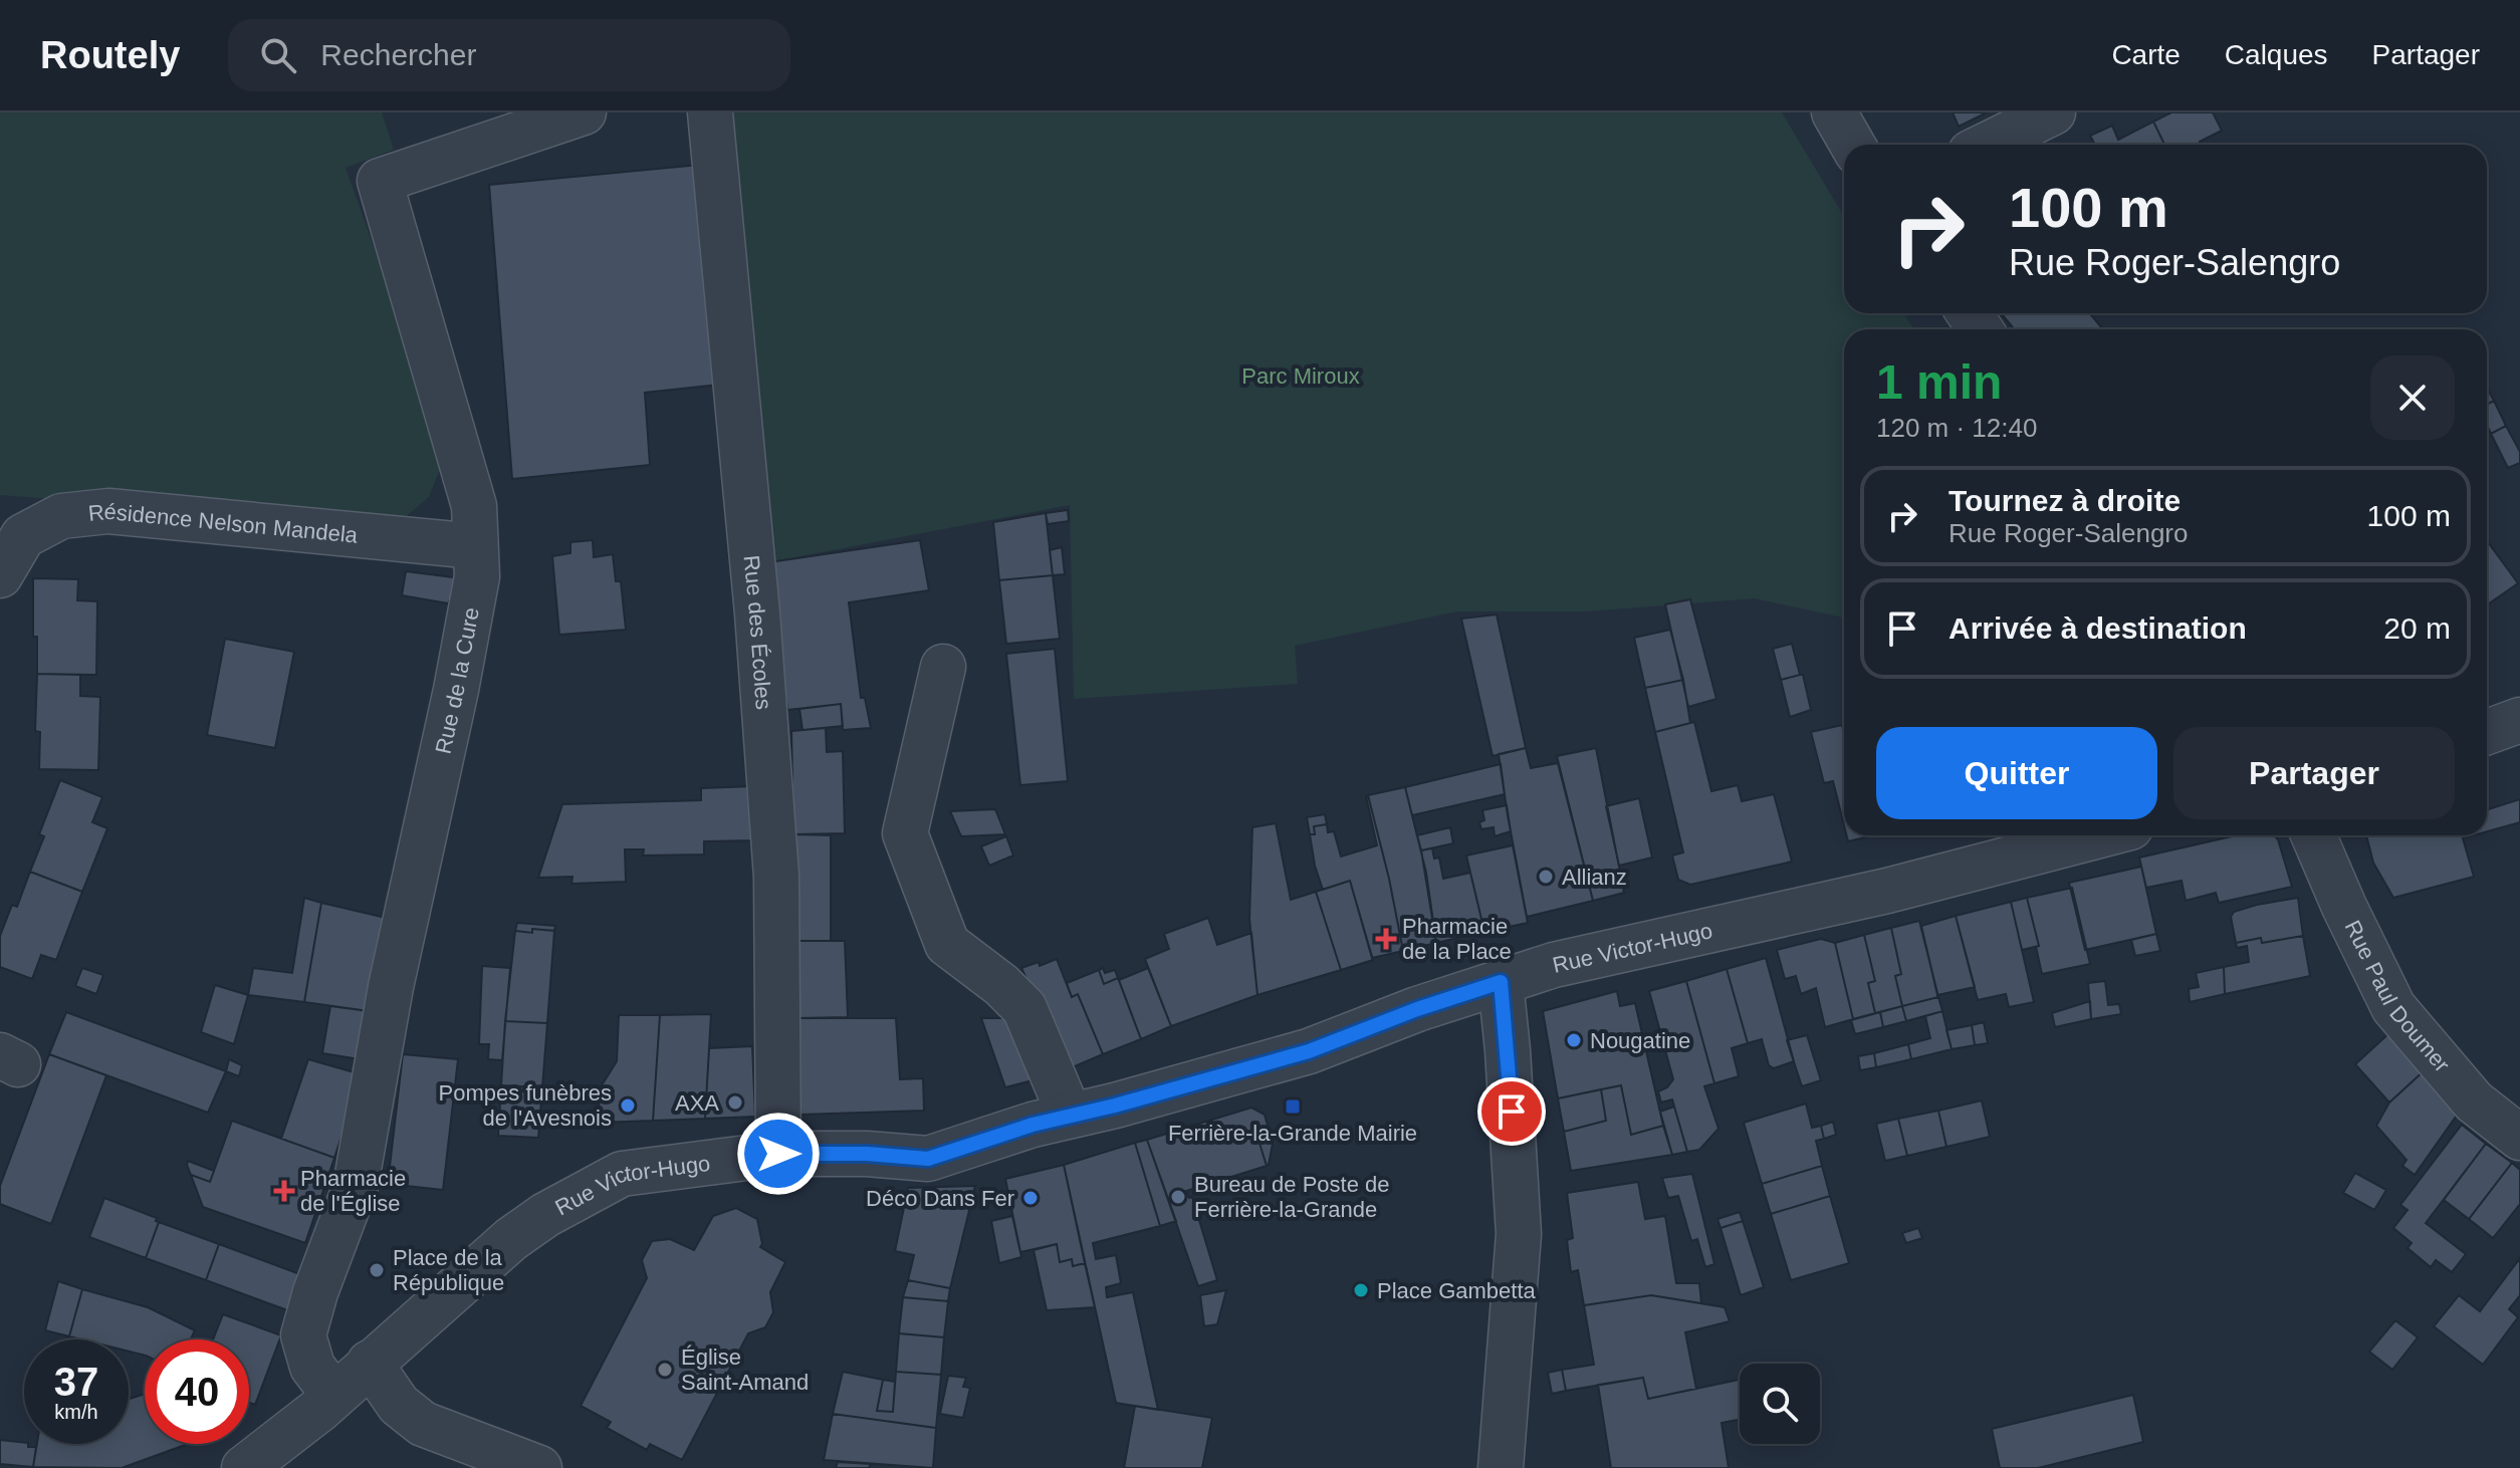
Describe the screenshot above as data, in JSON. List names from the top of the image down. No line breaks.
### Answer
{"streets":{"street":["Résidence Nelson Mandela","Rue des Écoles","Rue de la Cure","Rue Victor-Hugo","Rue Paul Doumer"]},"crossings":[["Résidence Nelson Mandela","Rue de la Cure"],["Rue des Écoles","Rue Victor-Hugo"],["Rue de la Cure","Rue Victor-Hugo"]],"parks":["Parc Miroux"],"places":{"other":["Allianz","Nougatine","AXA","Pompes funèbres de l'Avesnois","Bureau de Poste de Ferrière-la-Grande","Déco Dans Fer","Place de la République","Place Gambetta","Église Saint-Amand"],"health":["Pharmacie de la Place","Pharmacie de l'Église"],"transit":["Ferrière-la-Grande Mairie"]},"page":{"header":"Routely","search":"Rechercher","nav":["Carte","Calques","Partager"],"turn":["100 m","Rue Roger-Salengro"],"heading":["1 min","120 m · 12:40"],"list":[{"name":"Tournez à droite","note":"Rue Roger-Salengro","value":"100 m"},{"name":"Arrivée à destination","value":"20 m"}],"buttons":["Quitter","Partager"],"speed":"37 km/h","limit":"40"}}
